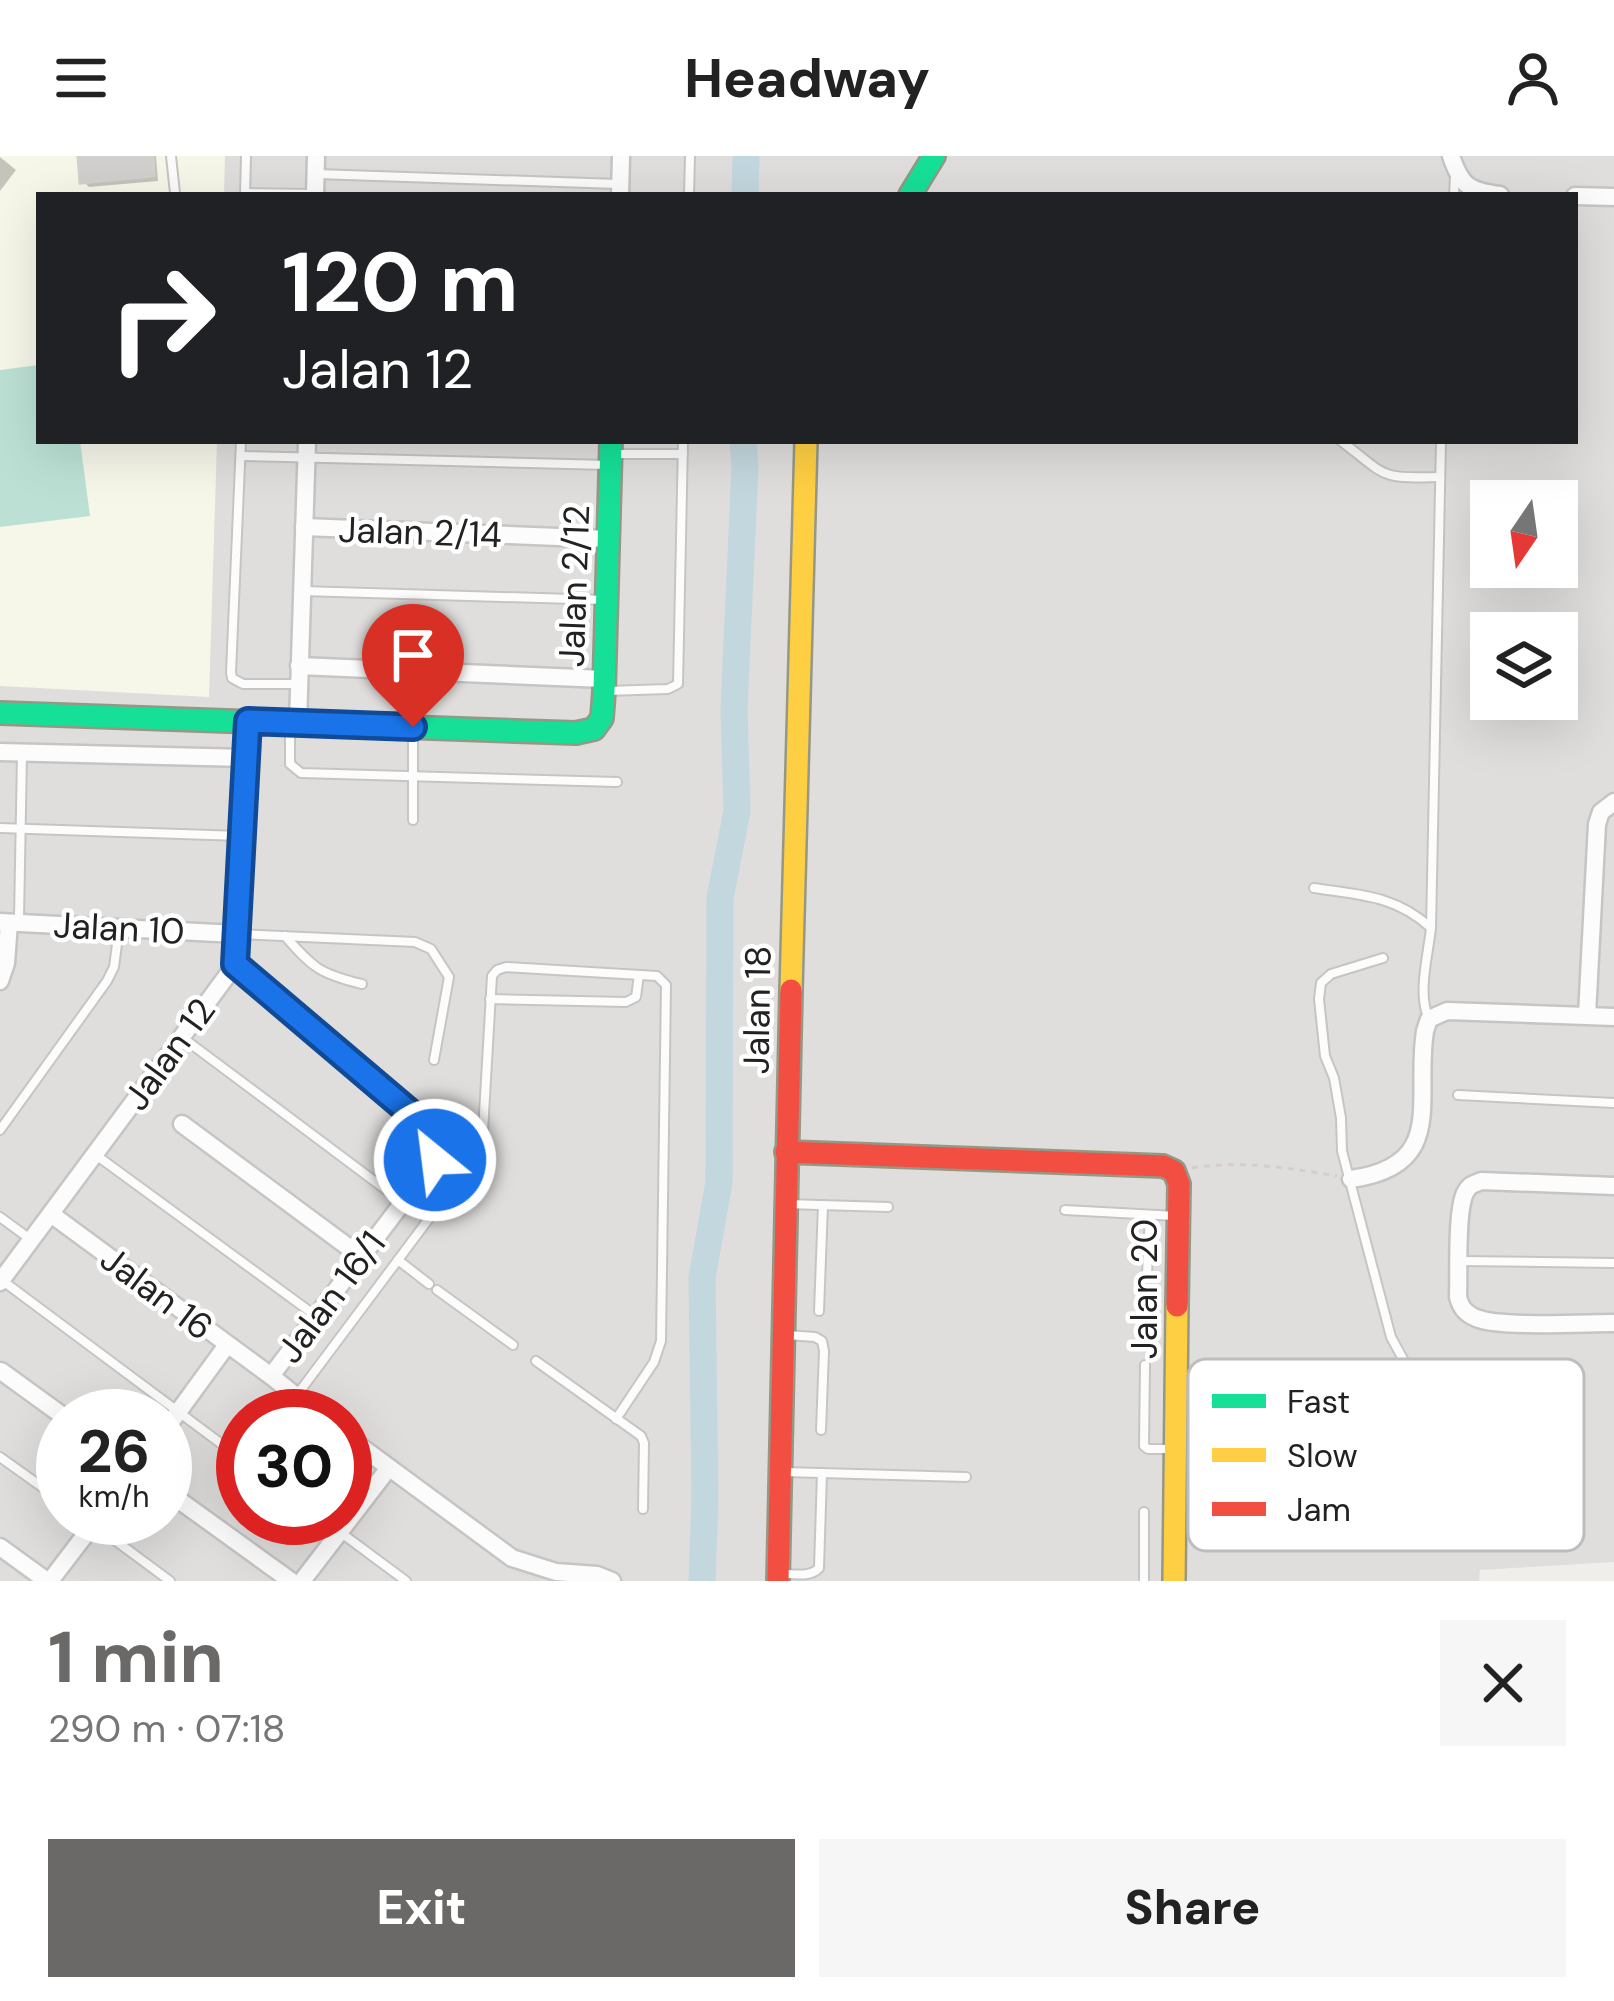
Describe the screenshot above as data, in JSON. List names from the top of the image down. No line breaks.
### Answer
{"streets":{"street":["Jalan 2/14","Jalan 2/12","Jalan 10","Jalan 18","Jalan 12","Jalan 20","Jalan 16","Jalan 16/1"]},"crossings":[["Jalan 2/14","Jalan 2/12"],["Jalan 10","Jalan 12"],["Jalan 18","Jalan 20"],["Jalan 12","Jalan 16"],["Jalan 12","Jalan 16/1"],["Jalan 16","Jalan 16/1"]],"legend":["Fast","Slow","Jam"],"north":"bottom","page":{"header":"Headway","turn":["120 m","Jalan 12"],"speed":"26 km/h","limit":"30","heading":["1 min","290 m · 07:18"],"buttons":["Exit","Share"]}}
